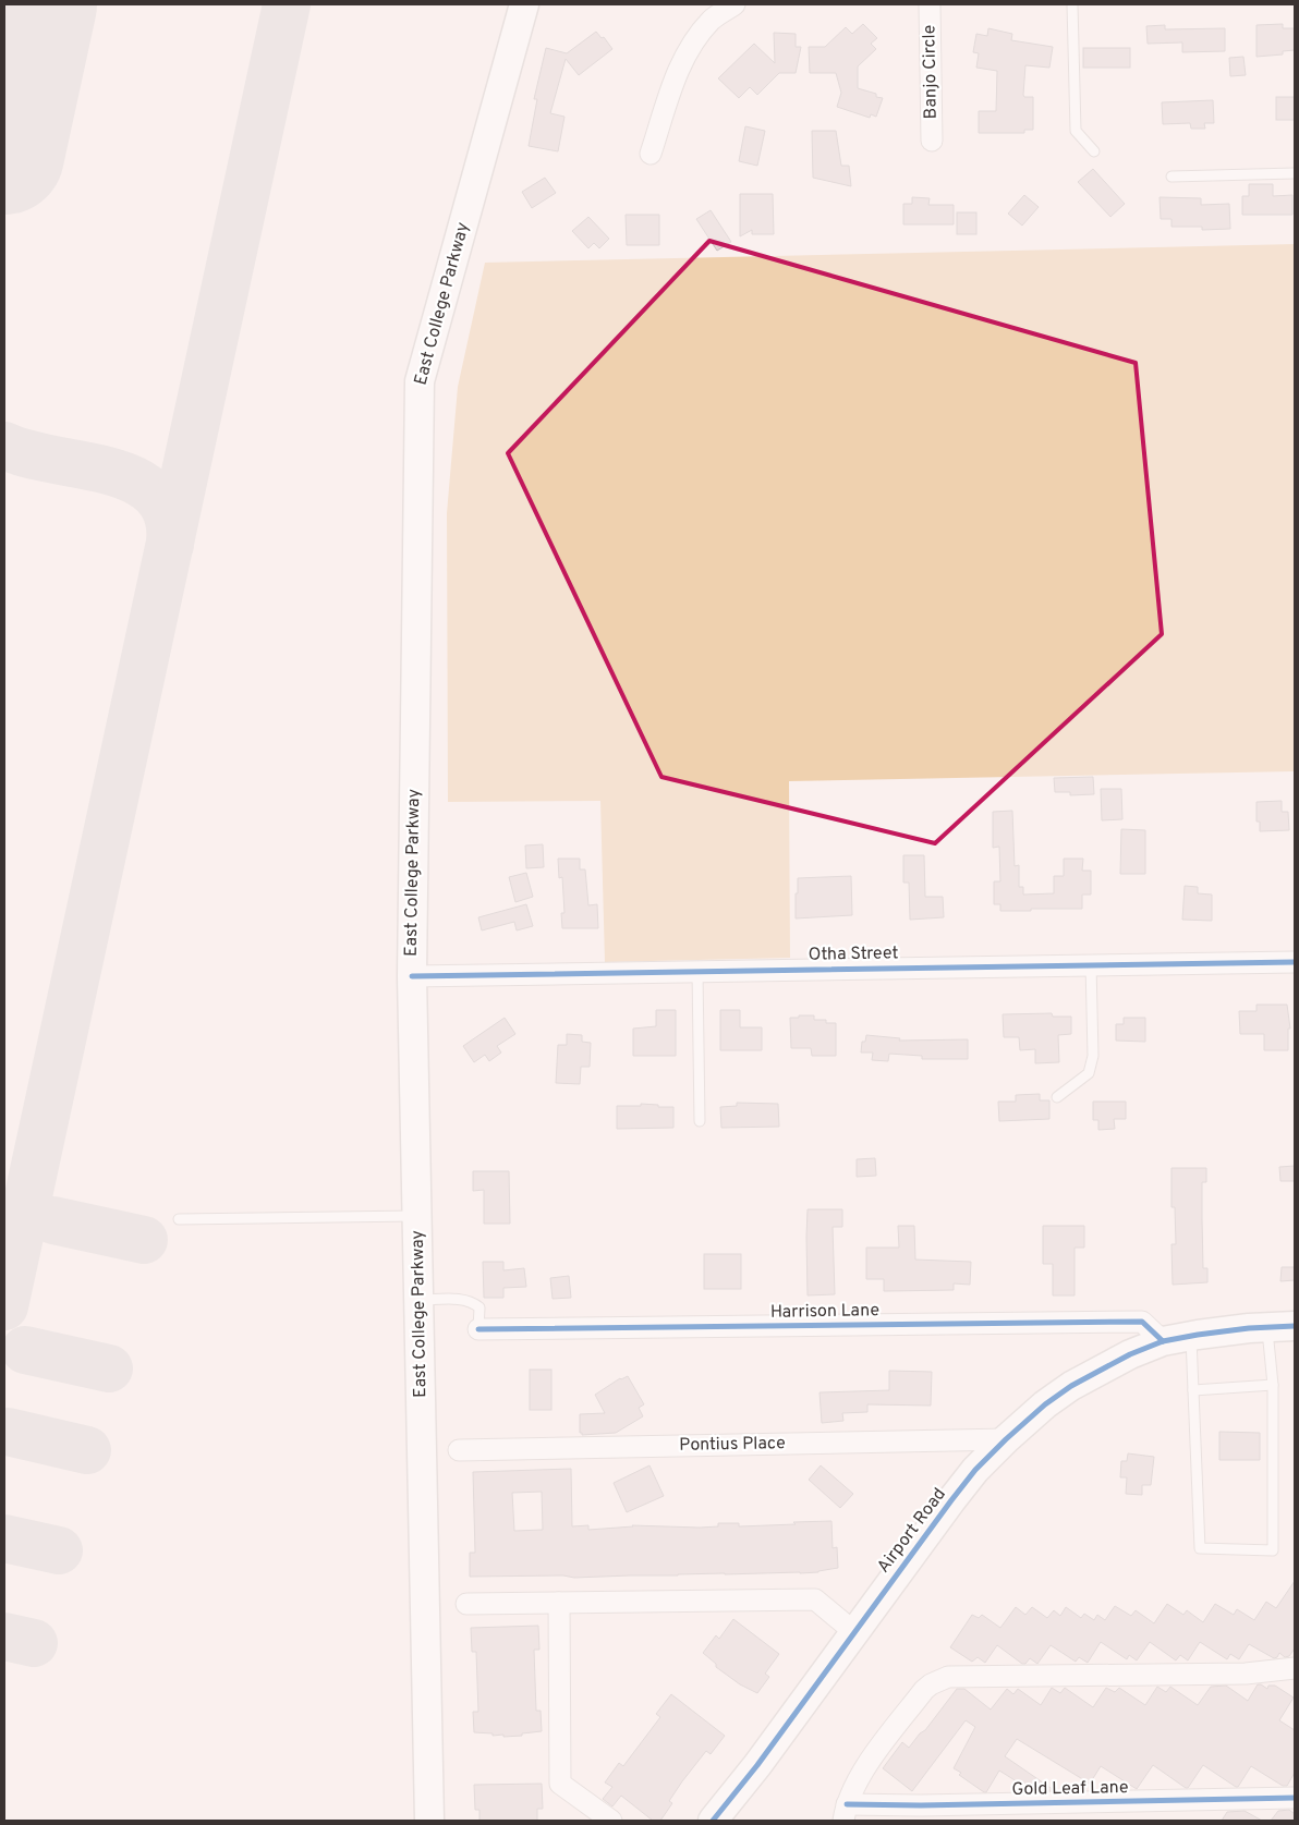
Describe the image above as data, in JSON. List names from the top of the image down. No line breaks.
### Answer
{"streets":{"main road":["East College Parkway","Airport Road"],"street":["Banjo Circle","Otha Street","Harrison Lane","Pontius Place","Gold Leaf Lane"]},"crossings":[["East College Parkway","Otha Street"],["Harrison Lane","Airport Road"],["Pontius Place","Airport Road"]]}
